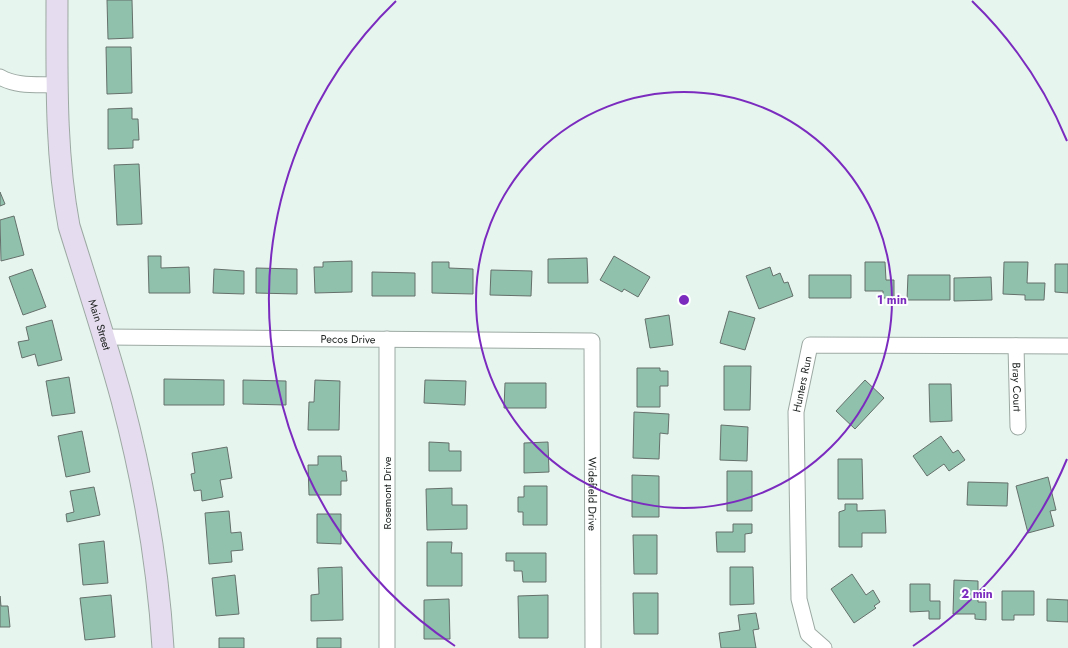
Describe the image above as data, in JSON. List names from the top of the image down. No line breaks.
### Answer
{"streets":{"main road":["Main Street"],"street":["Pecos Drive","Hunters Run","Bray Court","Rosemont Drive","Widefield Drive"]},"crossings":[["Main Street","Pecos Drive"],["Pecos Drive","Rosemont Drive"],["Pecos Drive","Widefield Drive"],["Hunters Run","Bray Court"]],"rings":["1 min","2 min"]}
